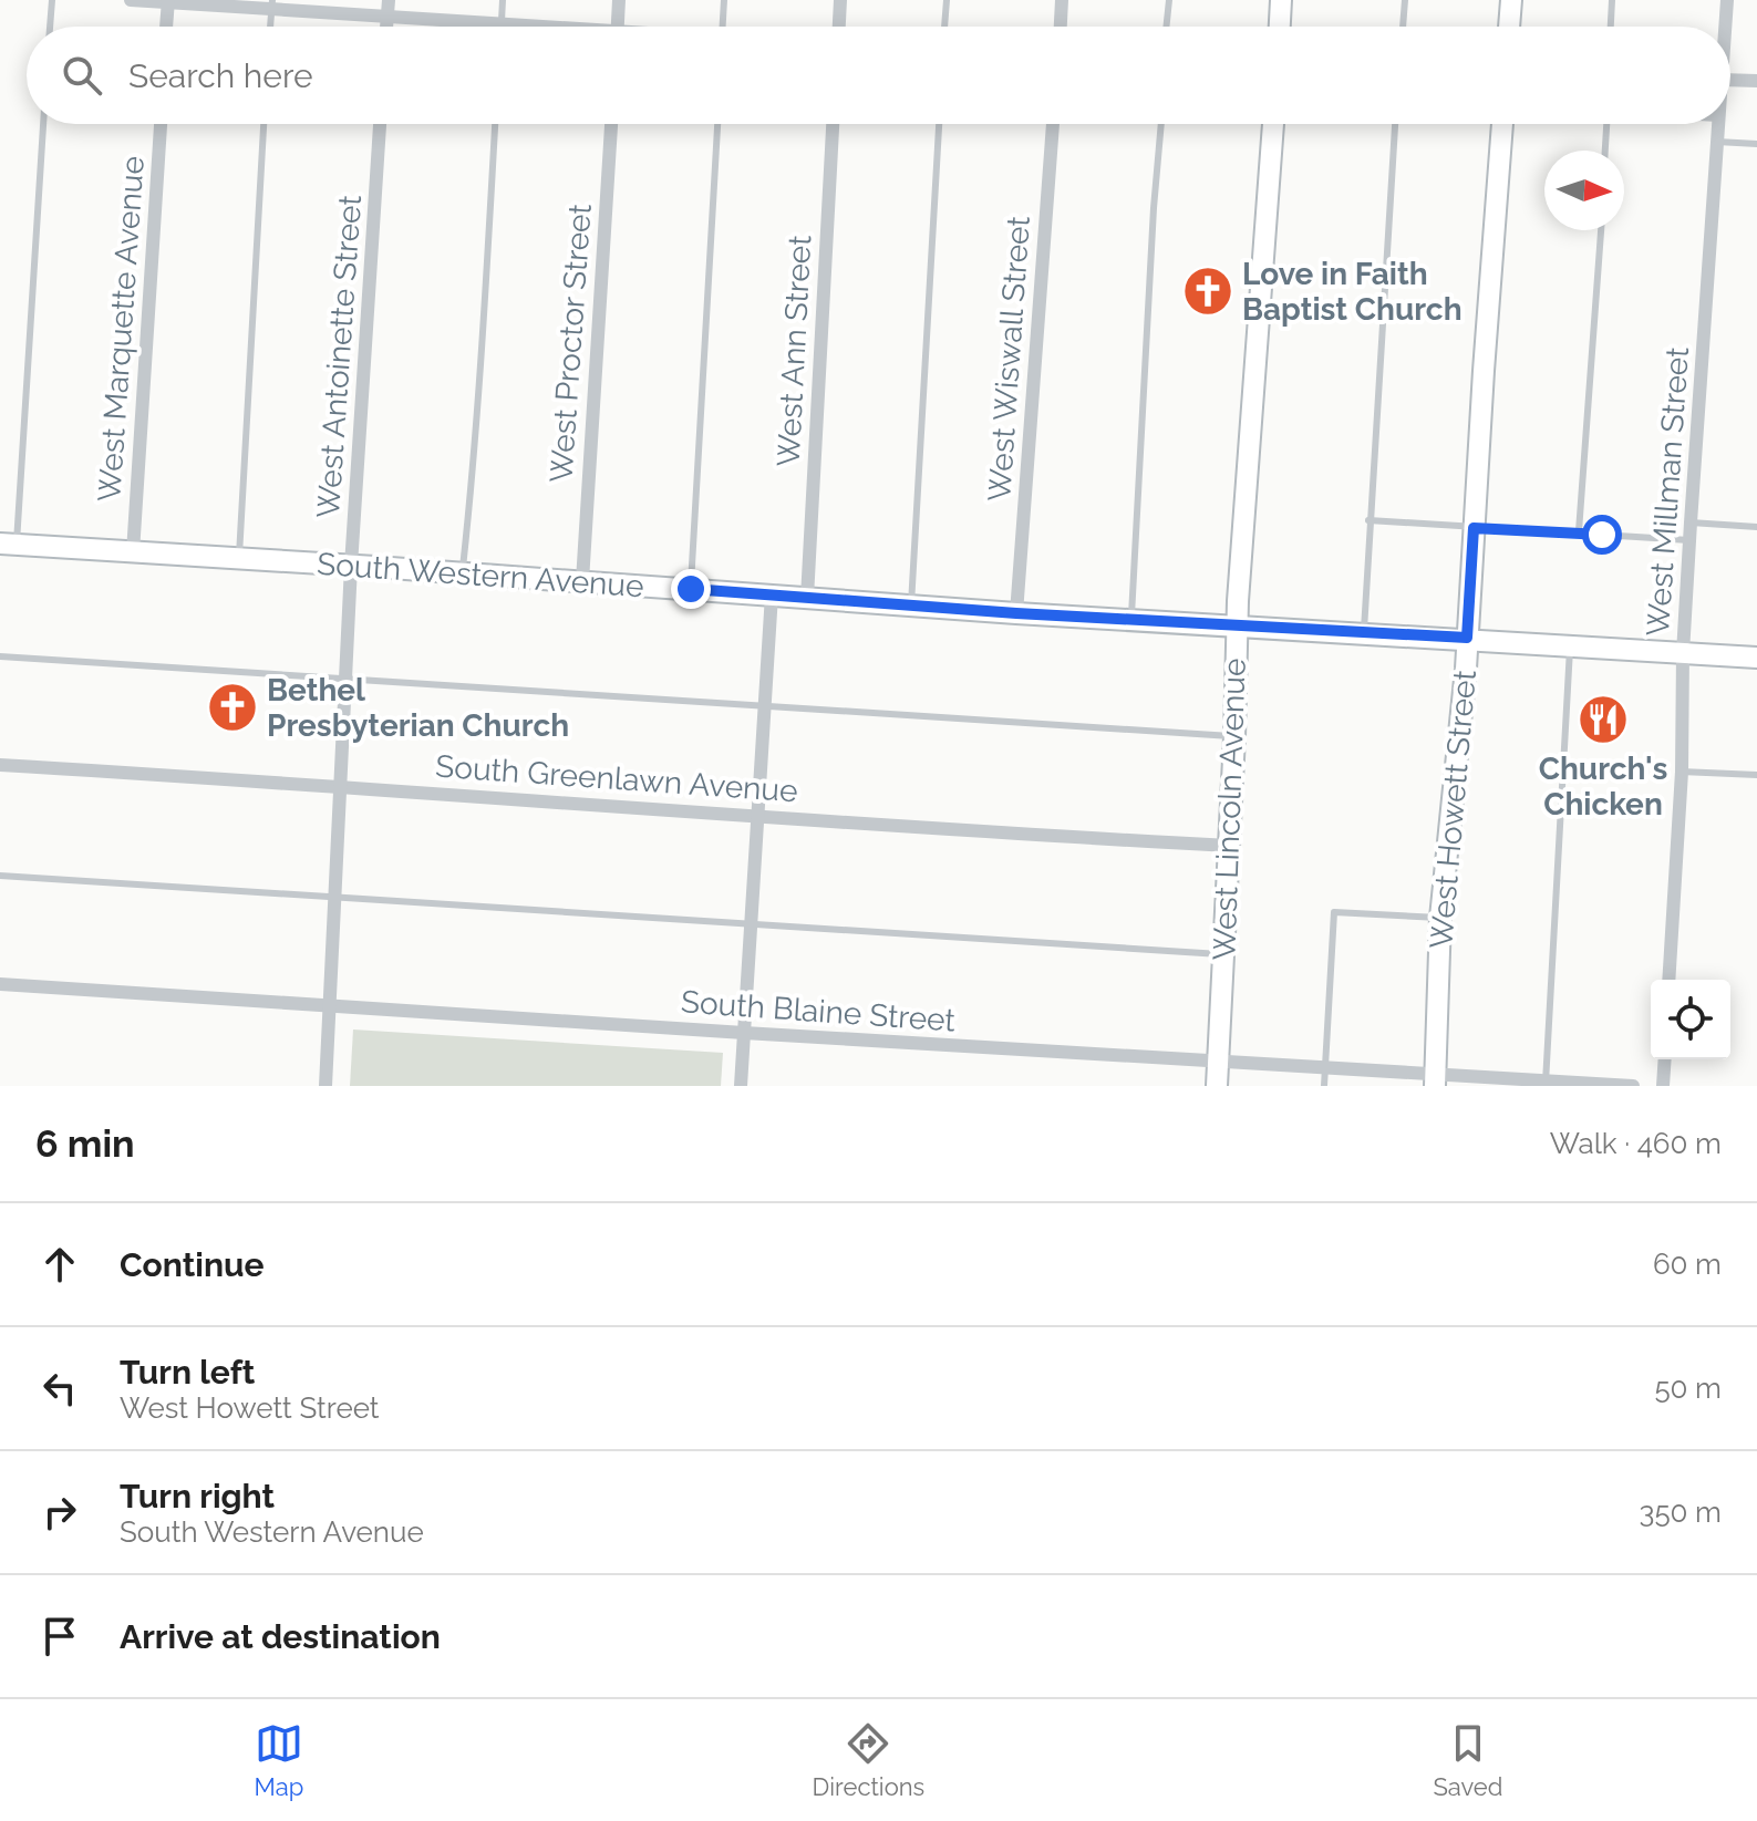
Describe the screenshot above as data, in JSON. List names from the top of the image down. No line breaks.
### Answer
{"streets":{"main road":["South Western Avenue","West Lincoln Avenue","West Howett Street"],"street":["West Marquette Avenue","West Proctor Street","West Ann Street","West Antoinette Street","West Wiswall Street","West Millman Street","South Greenlawn Avenue","South Blaine Street"]},"crossings":[["West Marquette Avenue","South Western Avenue"],["West Proctor Street","South Western Avenue"],["West Ann Street","South Western Avenue"],["West Antoinette Street","South Western Avenue"],["West Antoinette Street","South Greenlawn Avenue"],["West Antoinette Street","South Blaine Street"],["West Wiswall Street","South Western Avenue"],["West Millman Street","South Western Avenue"],["South Western Avenue","West Lincoln Avenue"],["South Western Avenue","West Howett Street"],["South Greenlawn Avenue","West Lincoln Avenue"],["West Lincoln Avenue","South Blaine Street"],["West Howett Street","South Blaine Street"]],"places":{"church":["Love in Faith Baptist Church","Bethel Presbyterian Church"],"restaurant":["Church's Chicken"]},"north":"right","page":{"search":"Search here","heading":["6 min","Walk · 460 m"],"list":[["Continue","60 m"],["Turn left","West Howett Street","50 m"],["Turn right","South Western Avenue","350 m"],"Arrive at destination"],"nav":["Map","Directions","Saved"]}}
